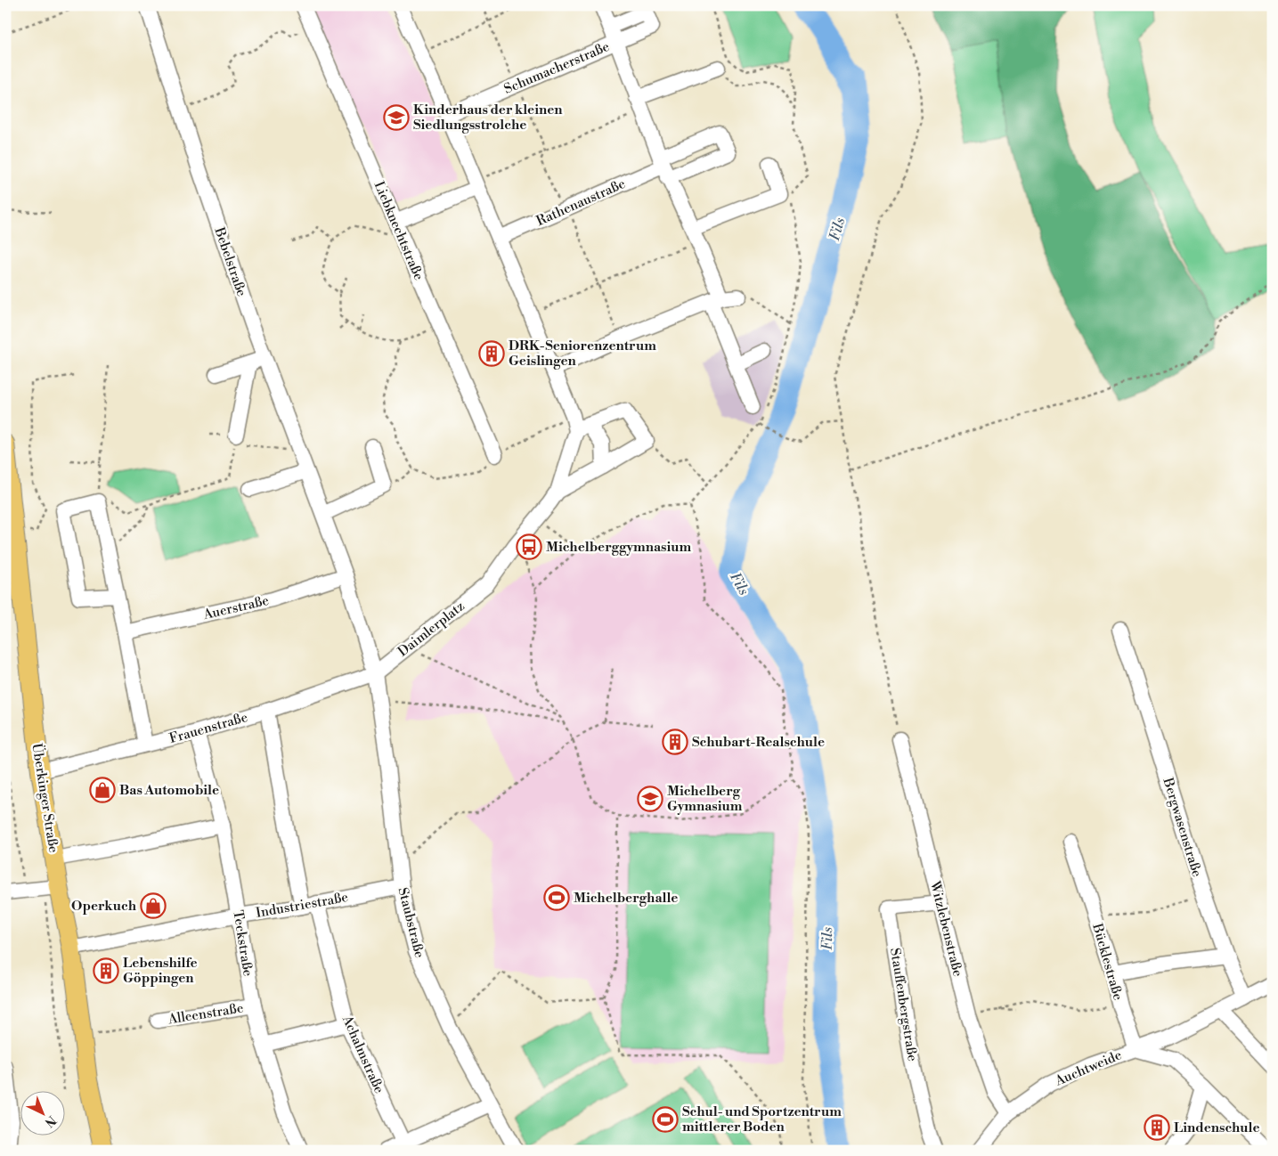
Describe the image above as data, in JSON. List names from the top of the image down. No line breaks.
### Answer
{"streets":{"main road":["Überkinger Straße"],"street":["Schumacherstraße","Rathenaustraße","Liebknechtstraße","Bebelstraße","Auerstraße","Daimlerplatz","Frauenstraße","Bergwasenstraße","Industriestraße","Staubstraße","Witzlebenstraße","Teckstraße","Bücklestraße","Stauffenbergstraße","Alleenstraße","Achalmstraße","Auchtweide"]},"crossings":[["Bebelstraße","Auerstraße"],["Daimlerplatz","Frauenstraße"],["Daimlerplatz","Staubstraße"],["Frauenstraße","Überkinger Straße"],["Frauenstraße","Staubstraße"],["Frauenstraße","Teckstraße"],["Überkinger Straße","Industriestraße"],["Industriestraße","Staubstraße"],["Industriestraße","Teckstraße"],["Industriestraße","Achalmstraße"],["Witzlebenstraße","Stauffenbergstraße"],["Witzlebenstraße","Auchtweide"],["Teckstraße","Alleenstraße"],["Bücklestraße","Auchtweide"]],"water":["Fils"],"places":{"school or university":["Kinderhaus der kleinen Siedlungsstrolche","Michelberg Gymnasium"],"building":["DRK-Seniorenzentrum Geislingen","Schubart-Realschule","Lebenshilfe Göppingen","Lindenschule"],"bus stop":["Michelberggymnasium"],"shop":["Bas Automobile","Operkuch"],"sports":["Michelberghalle","Schul- und Sportzentrum mittlerer Boden"]},"north":"bottom right"}
